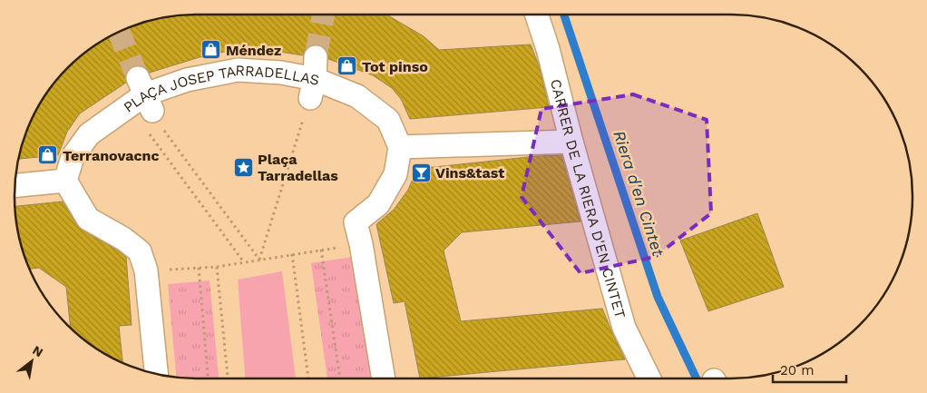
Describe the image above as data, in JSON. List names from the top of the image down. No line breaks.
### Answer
{"streets":{"street":["PLAÇA JOSEP TARRADELLAS","CARRER DE LA RIERA D'EN CINTET"]},"water":["Riera d'en Cintet"],"places":{"shop":["Méndez","Tot pinso","Terranovacnc"],"place":["Plaça Tarradellas"],"bar":["Vins&tast"]},"scale_bar":"20 m","north":"top right"}
